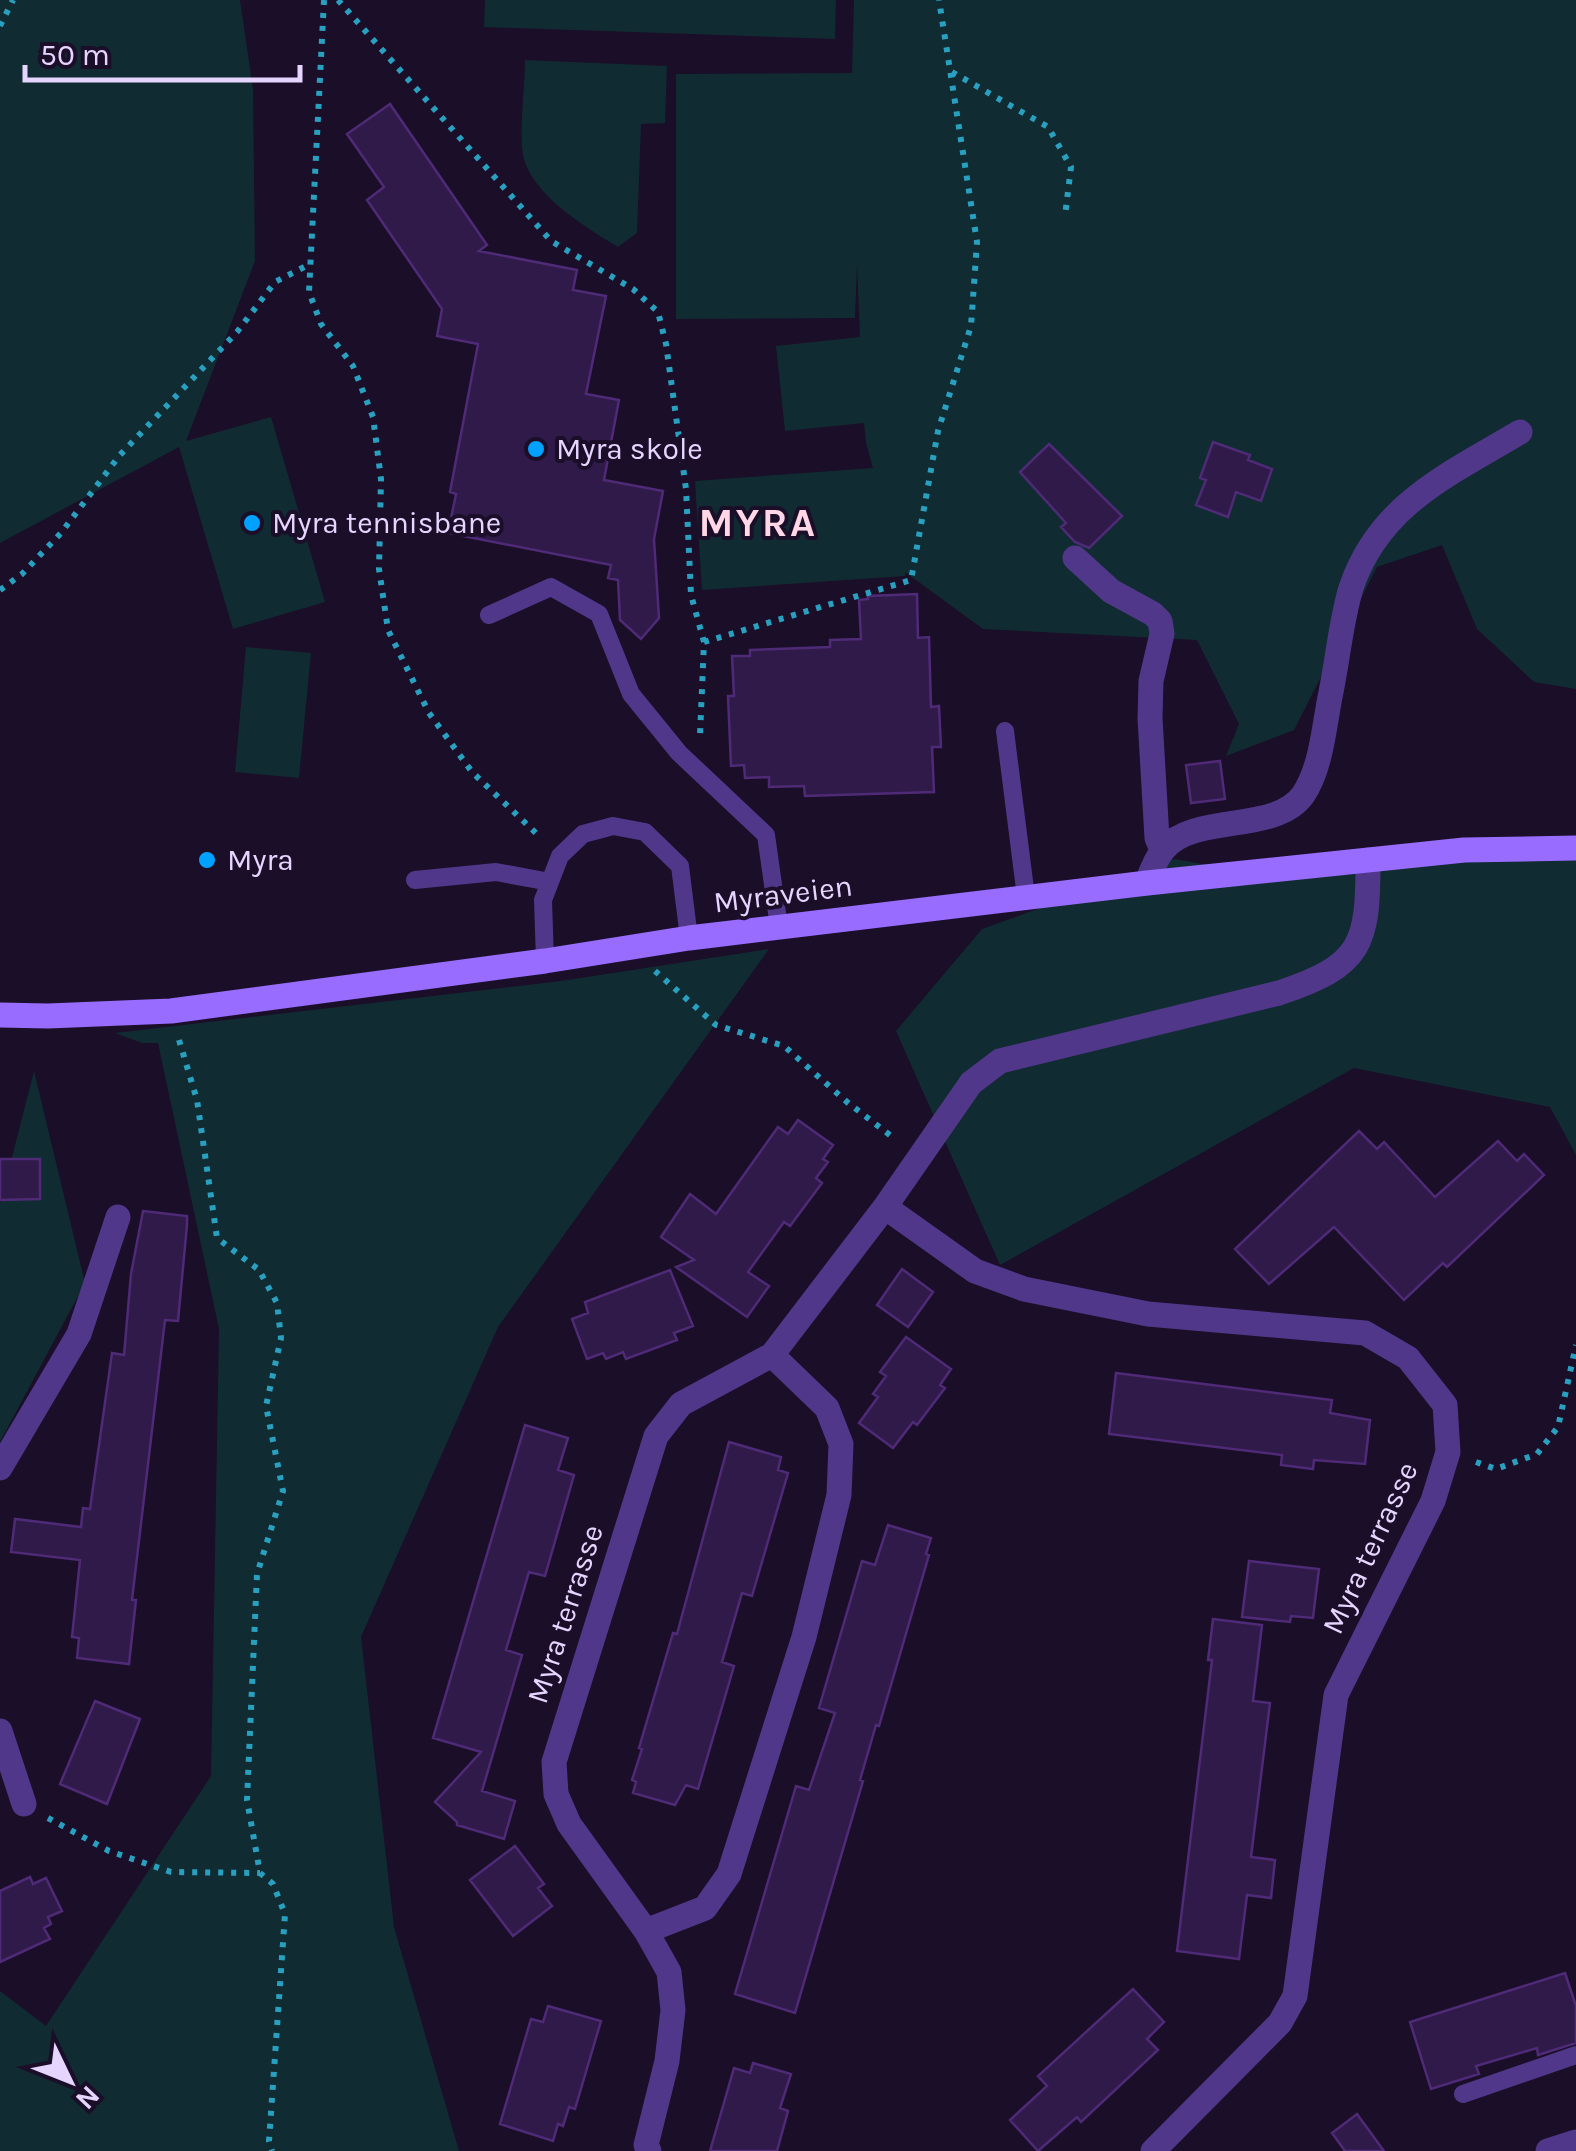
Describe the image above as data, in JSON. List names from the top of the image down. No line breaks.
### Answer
{"streets":{"main road":["Myraveien"],"street":["Myra terrasse"]},"crossings":[["Myraveien","Myra terrasse"]],"districts":["MYRA"],"places":["Myra skole","Myra tennisbane","Myra"],"scale_bar":"50 m","north":"bottom right"}
